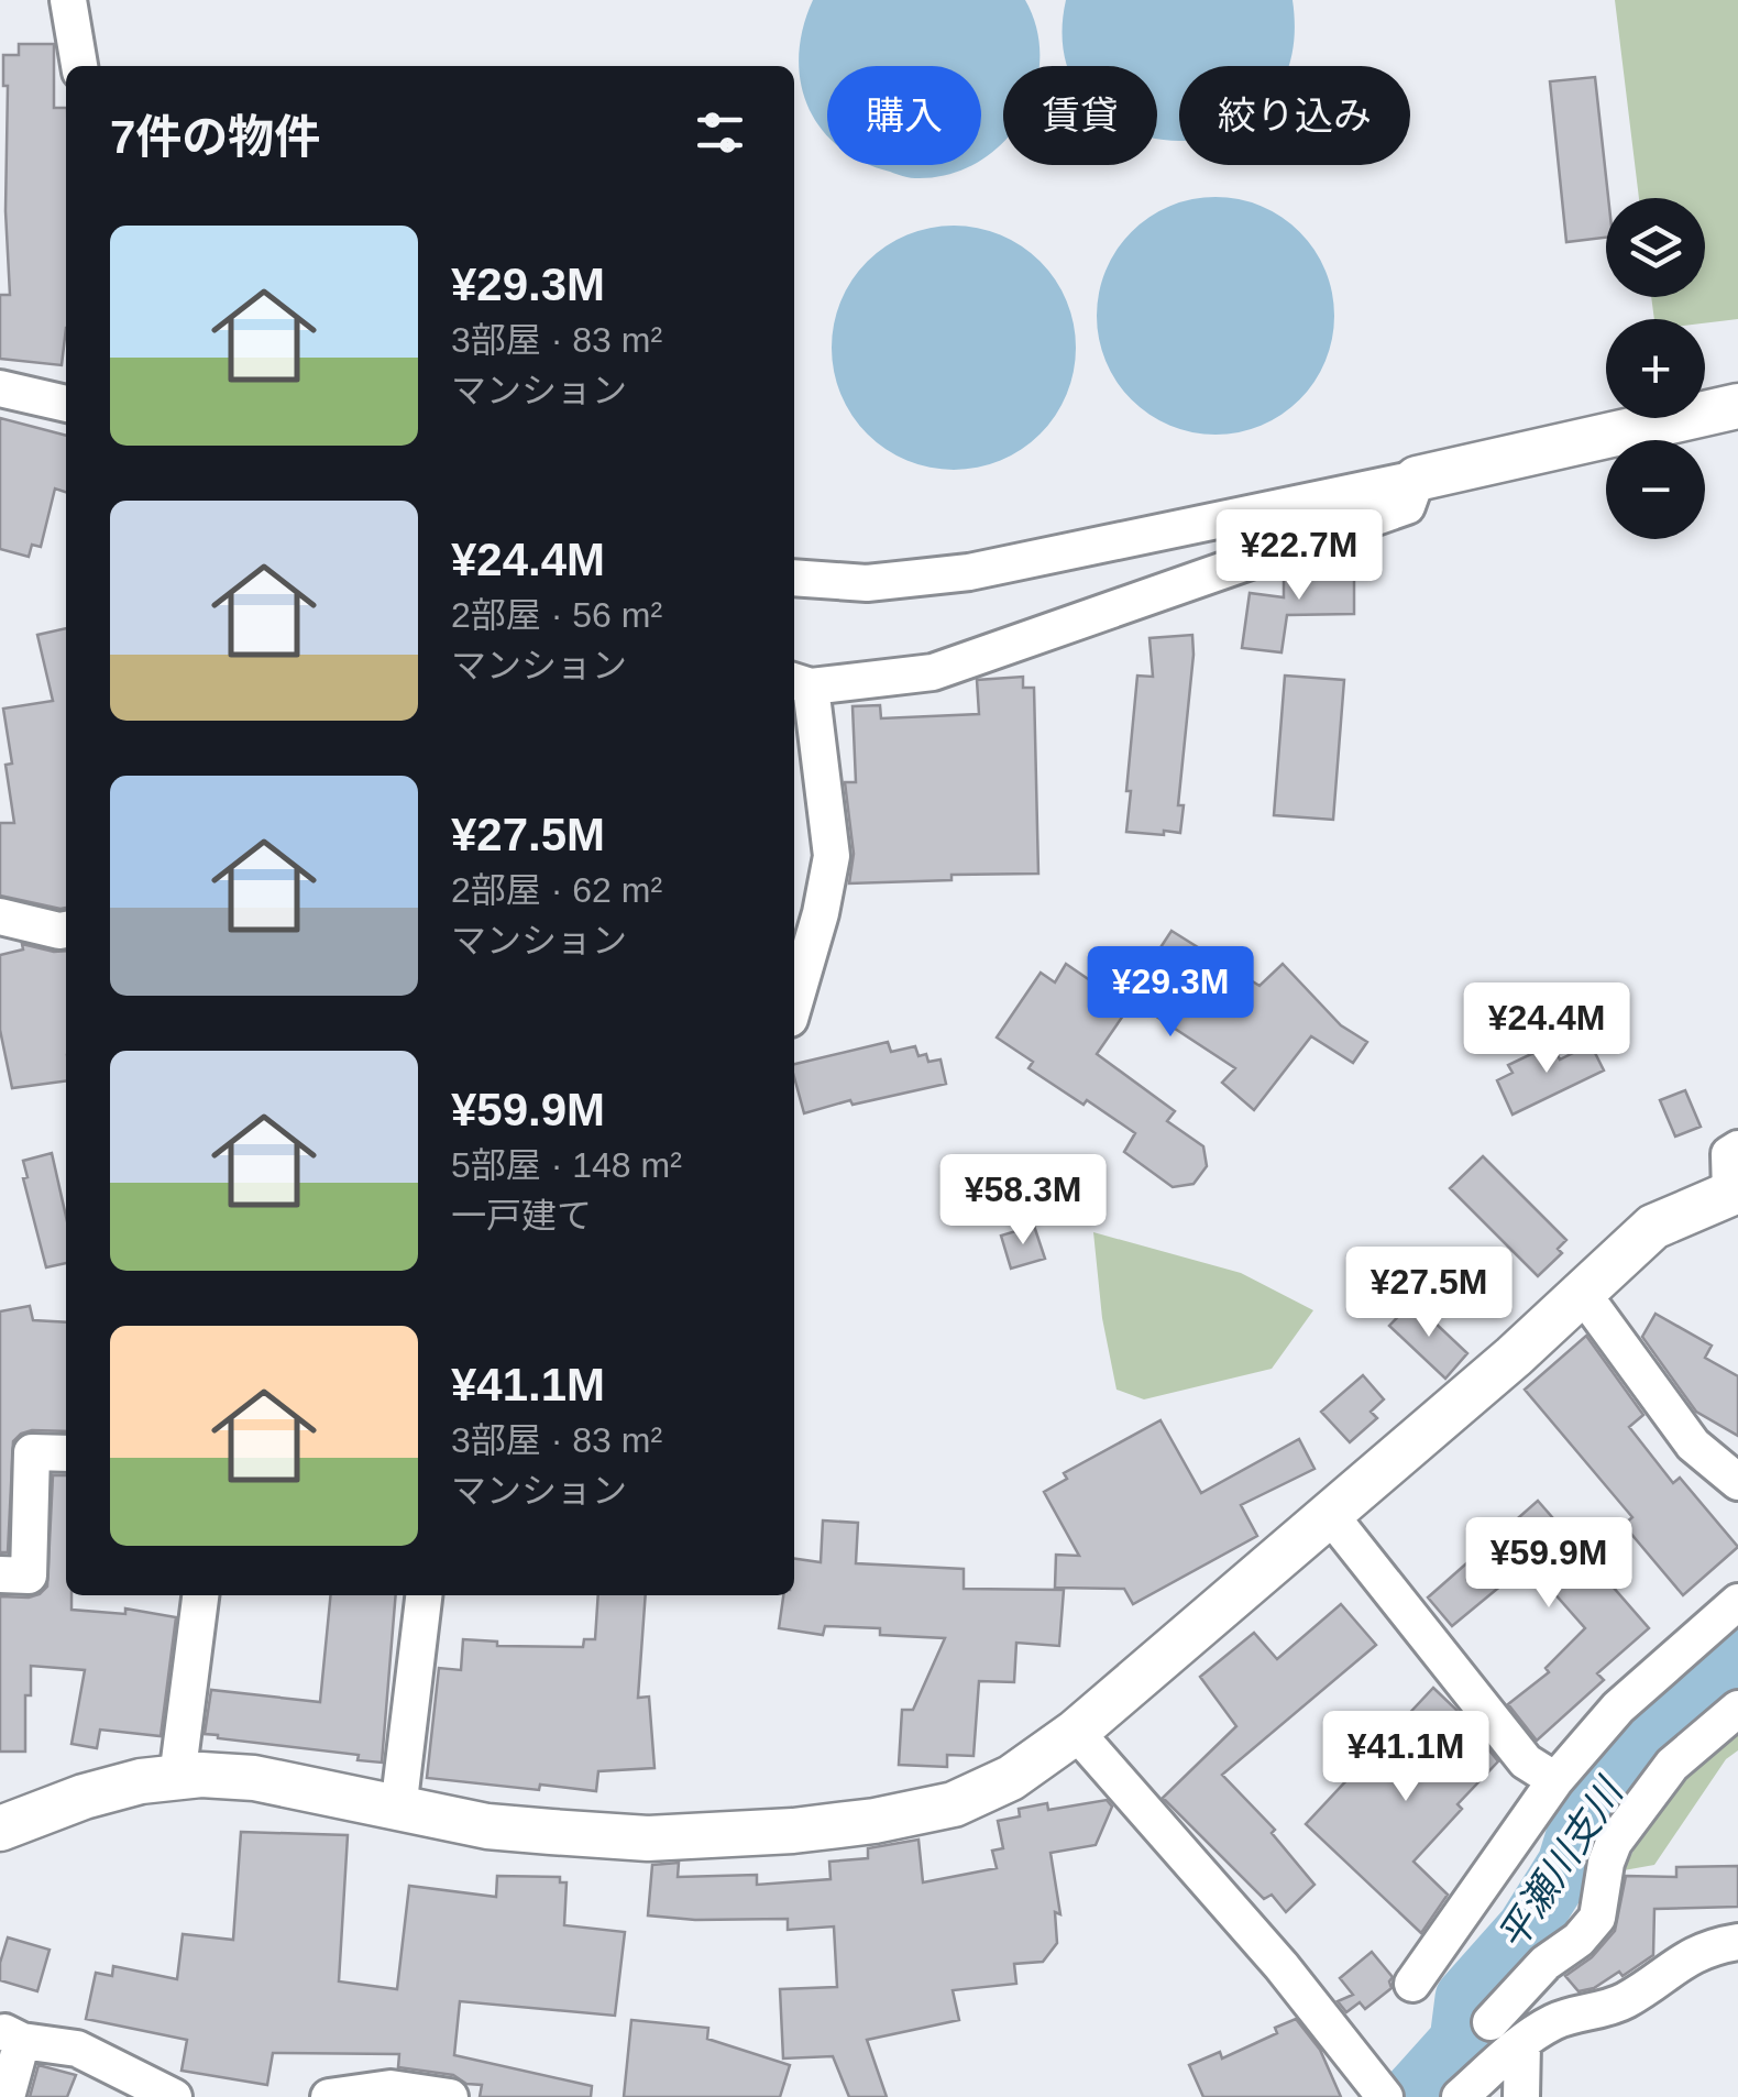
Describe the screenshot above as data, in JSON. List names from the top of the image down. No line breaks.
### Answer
{"water":["平瀬川支川"],"page":{"chip":["購入","賃貸","絞り込み"],"heading":"7件の物件","map_buttons":["+","−"],"list":[{"name":"¥29.3M","note":"3部屋 · 83 m² · マンション"},{"name":"¥24.4M","note":"2部屋 · 56 m² · マンション"},{"name":"¥27.5M","note":"2部屋 · 62 m² · マンション"},{"name":"¥59.9M","note":"5部屋 · 148 m² · 一戸建て"},{"name":"¥41.1M","note":"3部屋 · 83 m² · マンション"}],"price":["¥22.7M","¥29.3M","¥24.4M","¥58.3M","¥27.5M","¥59.9M","¥41.1M"]}}
